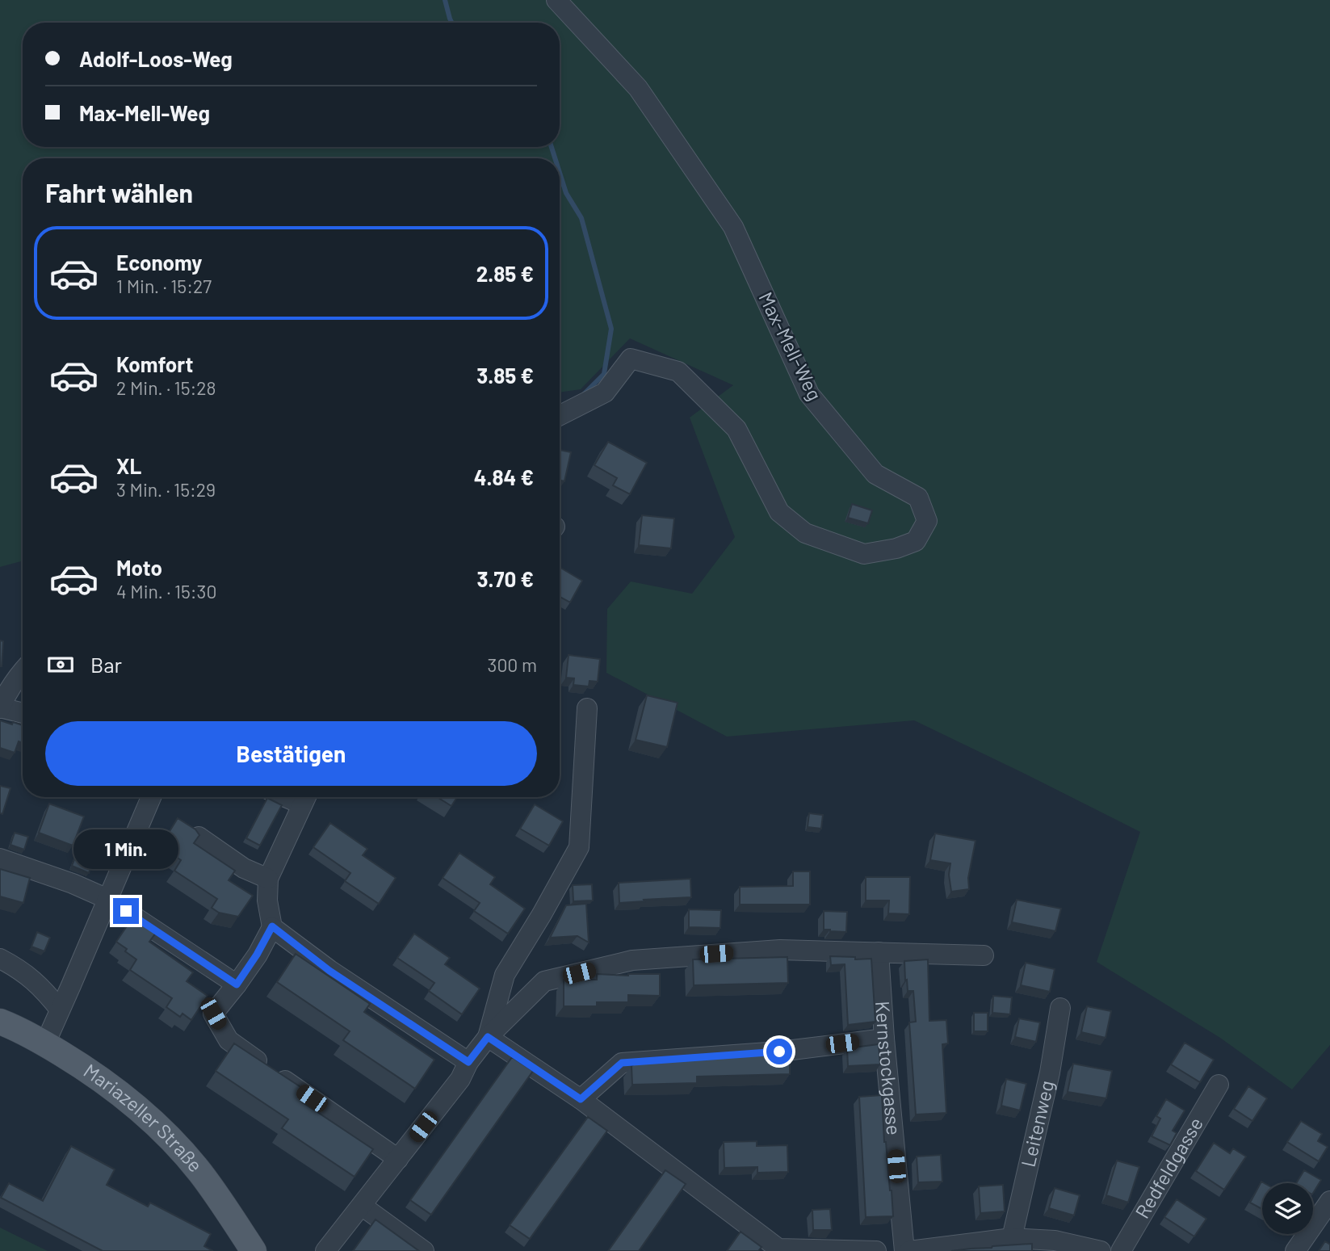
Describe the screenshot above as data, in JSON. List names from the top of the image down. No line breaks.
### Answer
{"streets":{"main road":["Mariazeller Straße"],"street":["Max-Mell-Weg","Kernstockgasse","Leitenweg","Redfeldgasse"]},"page":{"banner":["Adolf-Loos-Weg","Max-Mell-Weg"],"heading":"Fahrt wählen","list":[{"name":"Economy","note":"1 Min. · 15:27","value":"2.85 €"},{"name":"Komfort","note":"2 Min. · 15:28","value":"3.85 €"},{"name":"XL","note":"3 Min. · 15:29","value":"4.84 €"},{"name":"Moto","note":"4 Min. · 15:30","value":"3.70 €"}],"pay":["Bar","300 m"],"buttons":"Bestätigen","bubble":"1 Min."}}
